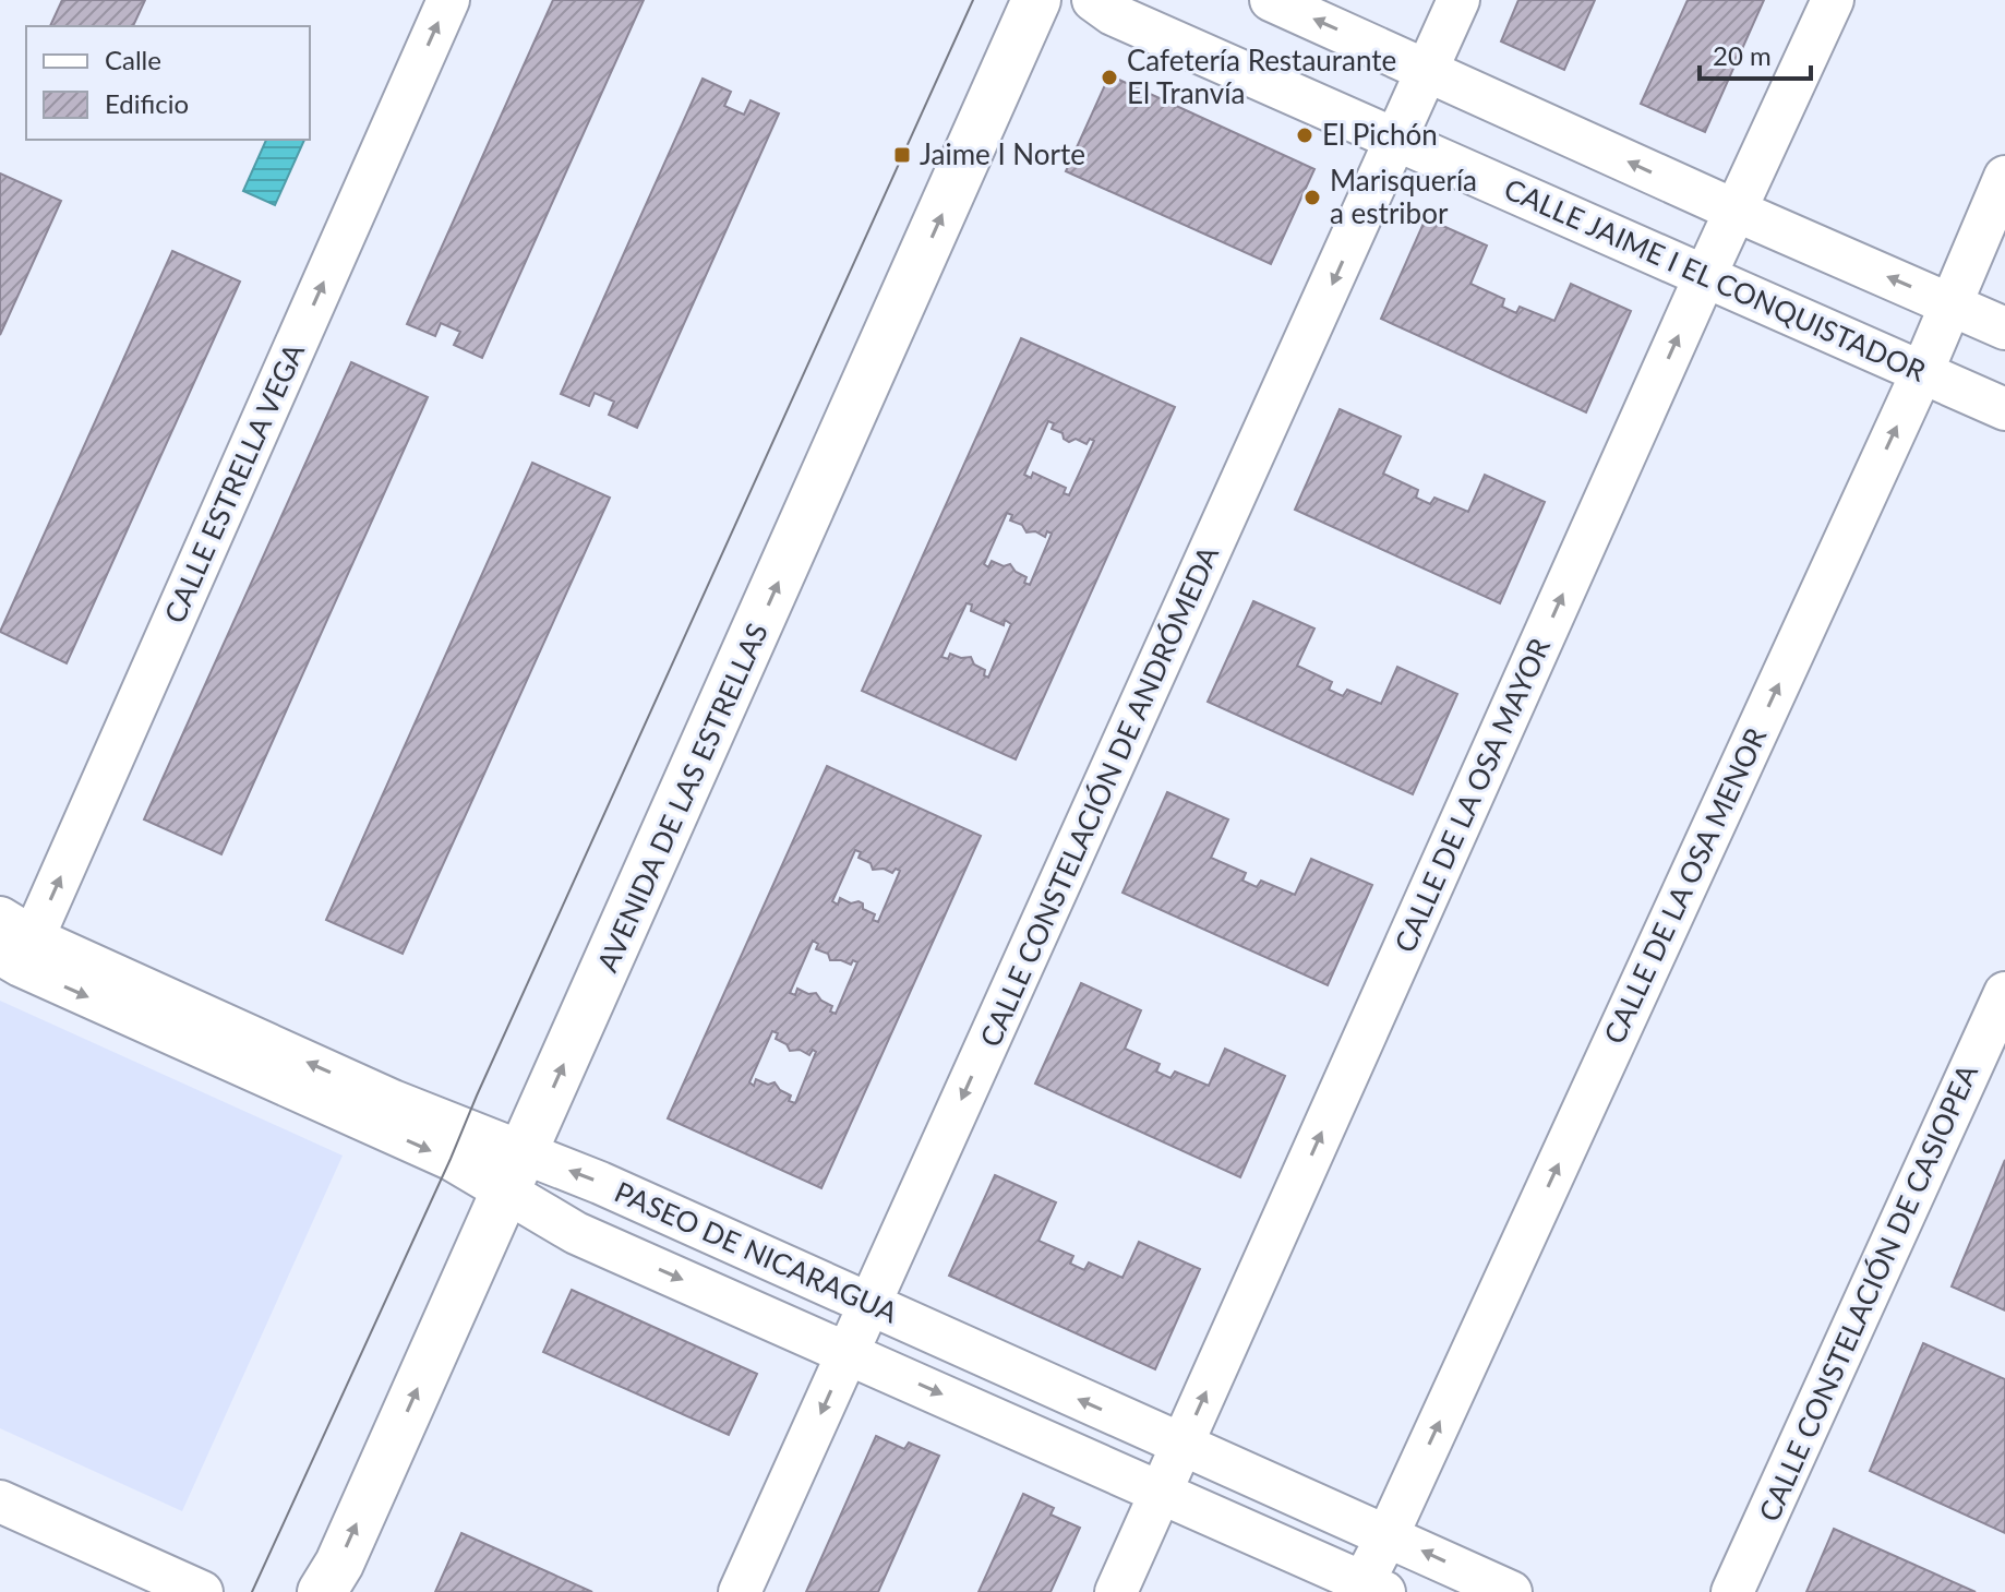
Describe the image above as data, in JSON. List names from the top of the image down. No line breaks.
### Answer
{"streets":{"street":["CALLE JAIME I EL CONQUISTADOR","CALLE ESTRELLA VEGA","CALLE DE LA OSA MAYOR","CALLE CONSTELACIÓN DE ANDRÓMEDA","AVENIDA DE LAS ESTRELLAS","CALLE DE LA OSA MENOR","PASEO DE NICARAGUA","CALLE CONSTELACIÓN DE CASIOPEA"]},"crossings":[["CALLE JAIME I EL CONQUISTADOR","CALLE DE LA OSA MAYOR"],["CALLE JAIME I EL CONQUISTADOR","CALLE CONSTELACIÓN DE ANDRÓMEDA"],["CALLE JAIME I EL CONQUISTADOR","CALLE DE LA OSA MENOR"],["CALLE ESTRELLA VEGA","PASEO DE NICARAGUA"],["CALLE DE LA OSA MAYOR","PASEO DE NICARAGUA"],["CALLE CONSTELACIÓN DE ANDRÓMEDA","PASEO DE NICARAGUA"],["AVENIDA DE LAS ESTRELLAS","PASEO DE NICARAGUA"],["CALLE DE LA OSA MENOR","PASEO DE NICARAGUA"]],"one_way":["CALLE ESTRELLA VEGA","CALLE DE LA OSA MAYOR","CALLE CONSTELACIÓN DE ANDRÓMEDA","AVENIDA DE LAS ESTRELLAS","CALLE DE LA OSA MENOR"],"places":{"other":["Cafetería Restaurante El Tranvía","El Pichón","Marisquería a estribor"],"transit":["Jaime I Norte"]},"legend":["Calle","Edificio"],"scale_bar":"20 m"}
